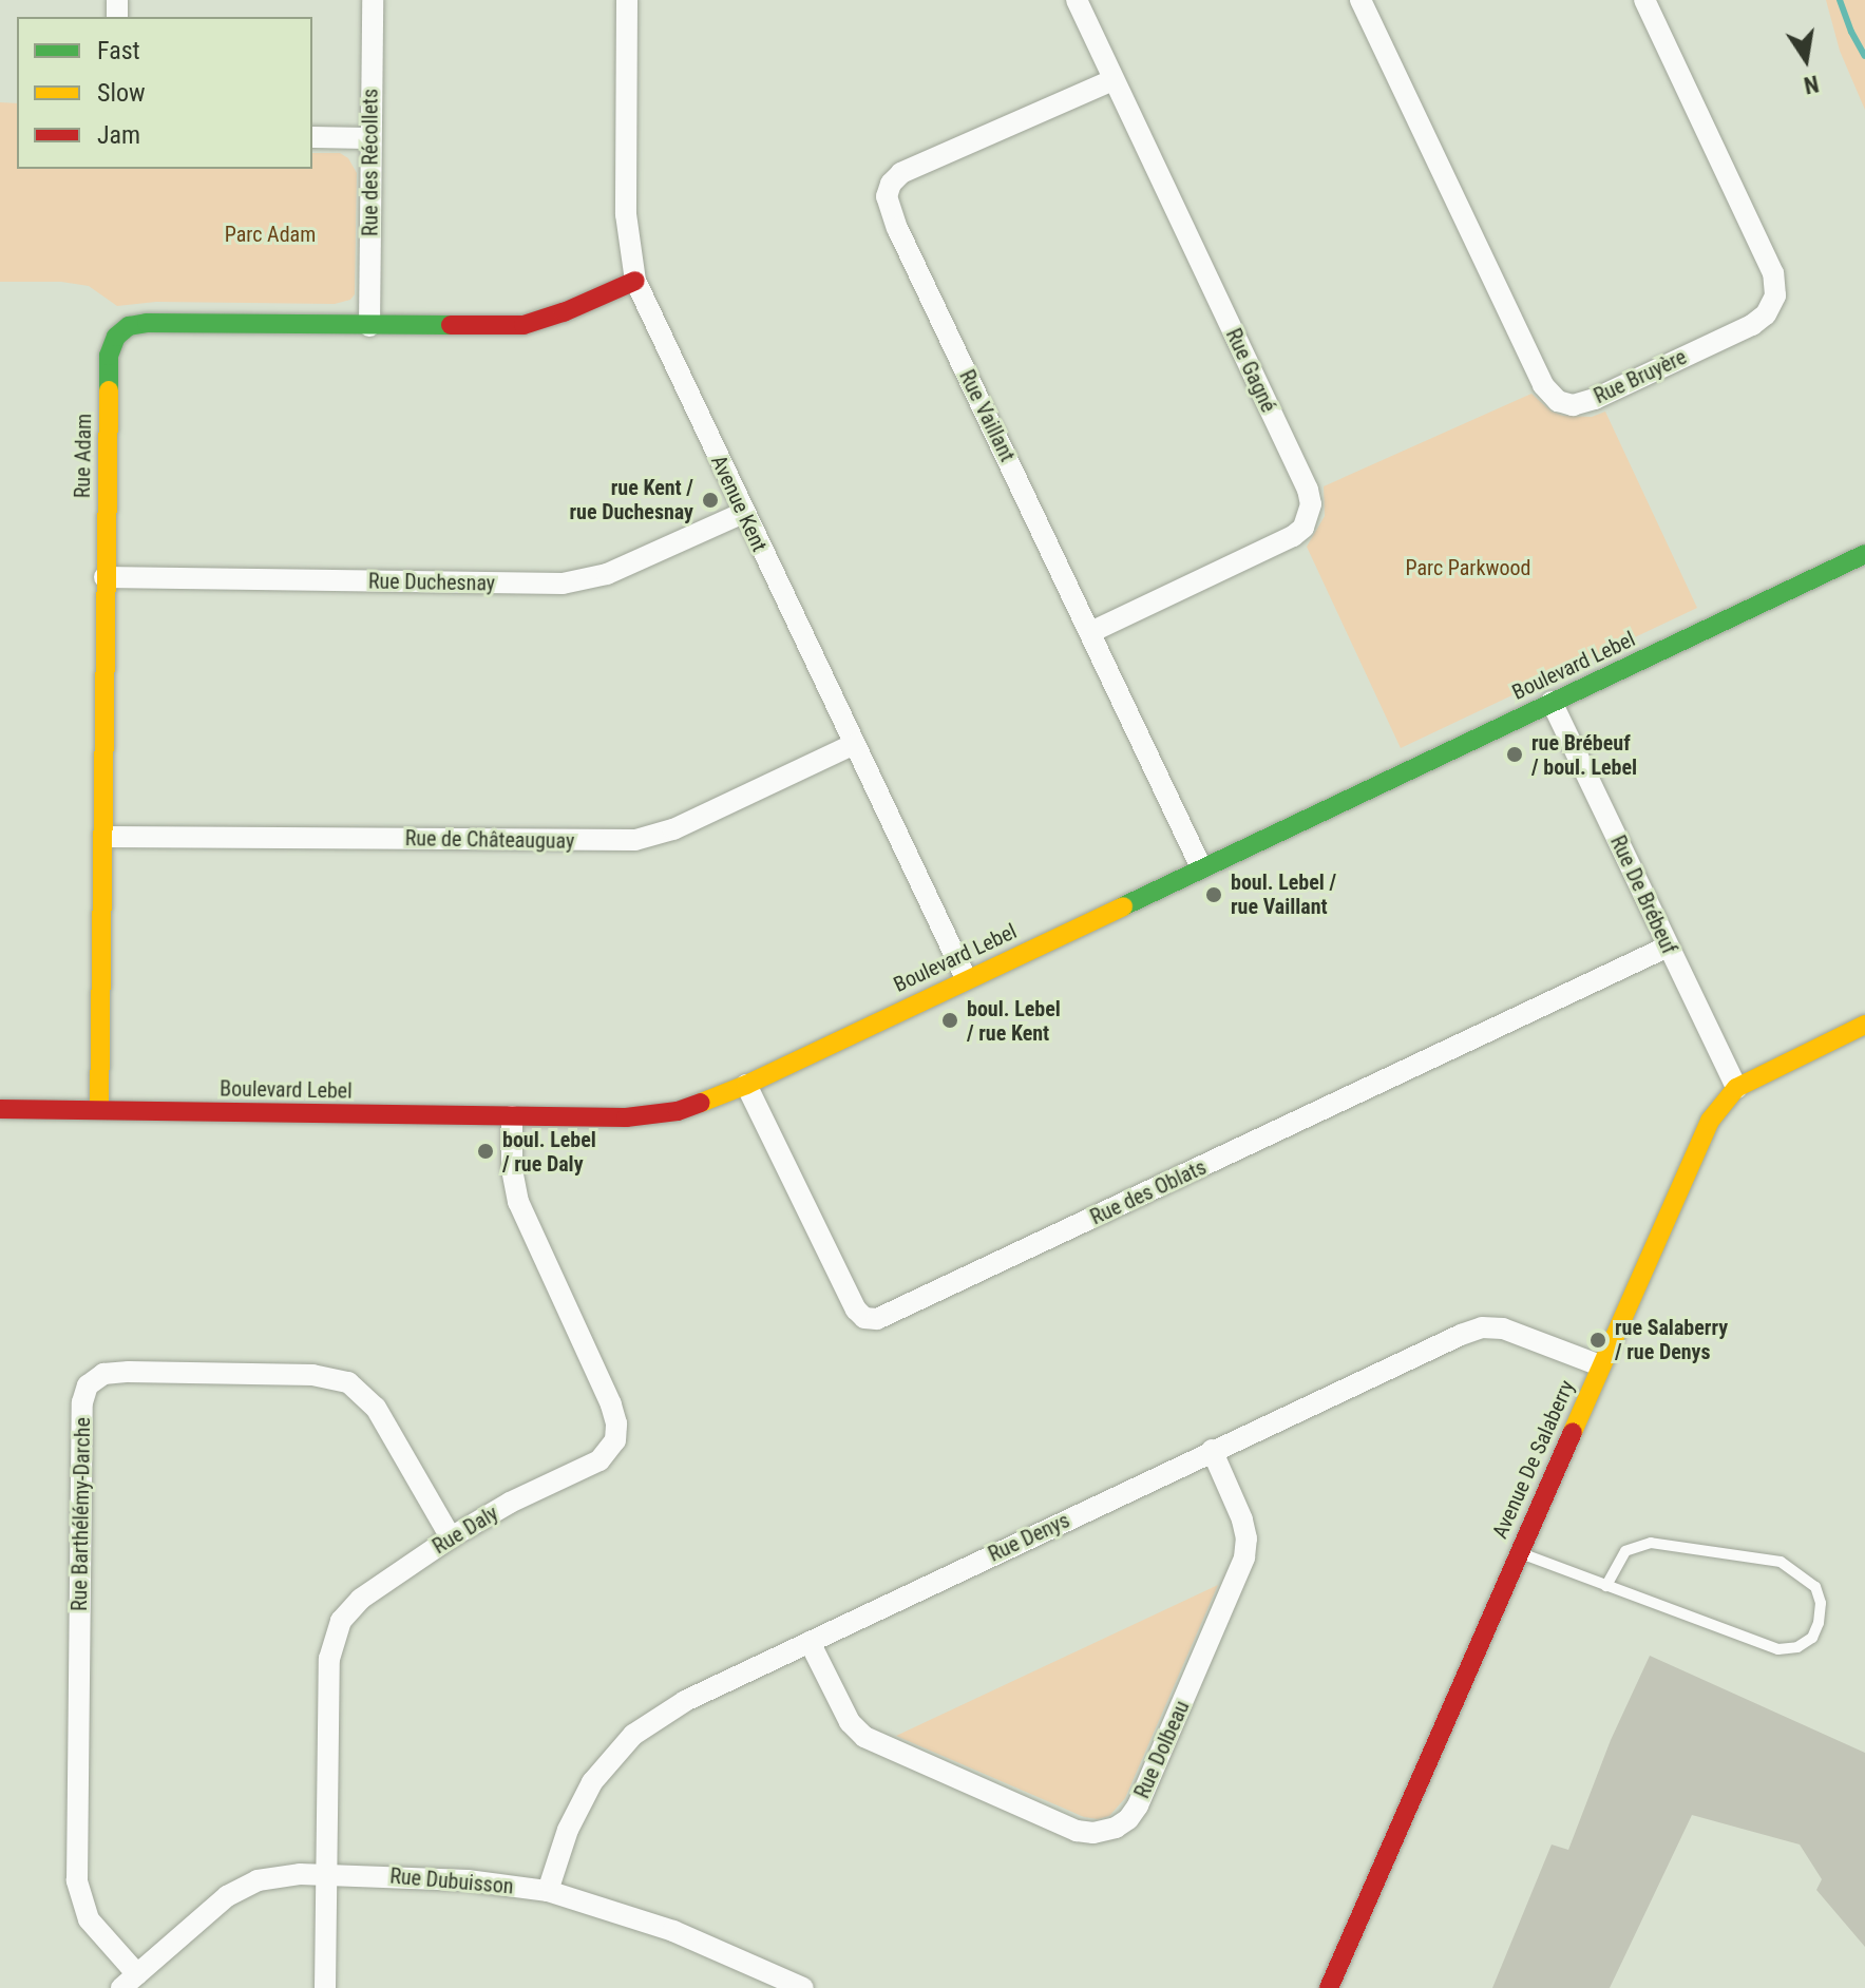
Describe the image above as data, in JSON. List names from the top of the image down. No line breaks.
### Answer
{"streets":{"street":["Rue des Récollets","Rue Gagné","Rue Bruyère","Rue Vaillant","Rue Adam","Avenue Kent","Rue Duchesnay","Boulevard Lebel","Rue de Châteauguay","Rue De Brébeuf","Rue des Oblats","Avenue De Salaberry","Rue Barthélémy-Darche","Rue Daly","Rue Denys","Rue Dolbeau","Rue Dubuisson"]},"crossings":[["Rue des Récollets","Rue Adam"],["Rue Gagné","Rue Vaillant"],["Rue Vaillant","Boulevard Lebel"],["Rue Adam","Avenue Kent"],["Rue Adam","Rue Duchesnay"],["Rue Adam","Boulevard Lebel"],["Rue Adam","Rue de Châteauguay"],["Avenue Kent","Rue Duchesnay"],["Avenue Kent","Boulevard Lebel"],["Avenue Kent","Rue de Châteauguay"],["Boulevard Lebel","Rue De Brébeuf"],["Boulevard Lebel","Rue des Oblats"],["Boulevard Lebel","Rue Daly"],["Rue De Brébeuf","Rue des Oblats"],["Rue De Brébeuf","Avenue De Salaberry"],["Avenue De Salaberry","Rue Denys"],["Rue Barthélémy-Darche","Rue Daly"],["Rue Barthélémy-Darche","Rue Dubuisson"],["Rue Daly","Rue Dubuisson"],["Rue Denys","Rue Dolbeau"],["Rue Denys","Rue Dubuisson"]],"parks":["Parc Adam","Parc Parkwood"],"places":["rue Kent / rue Duchesnay","rue Brébeuf / boul. Lebel","boul. Lebel / rue Vaillant","boul. Lebel / rue Kent","boul. Lebel / rue Daly","rue Salaberry / rue Denys"],"legend":["Fast","Slow","Jam"],"north":"bottom"}
